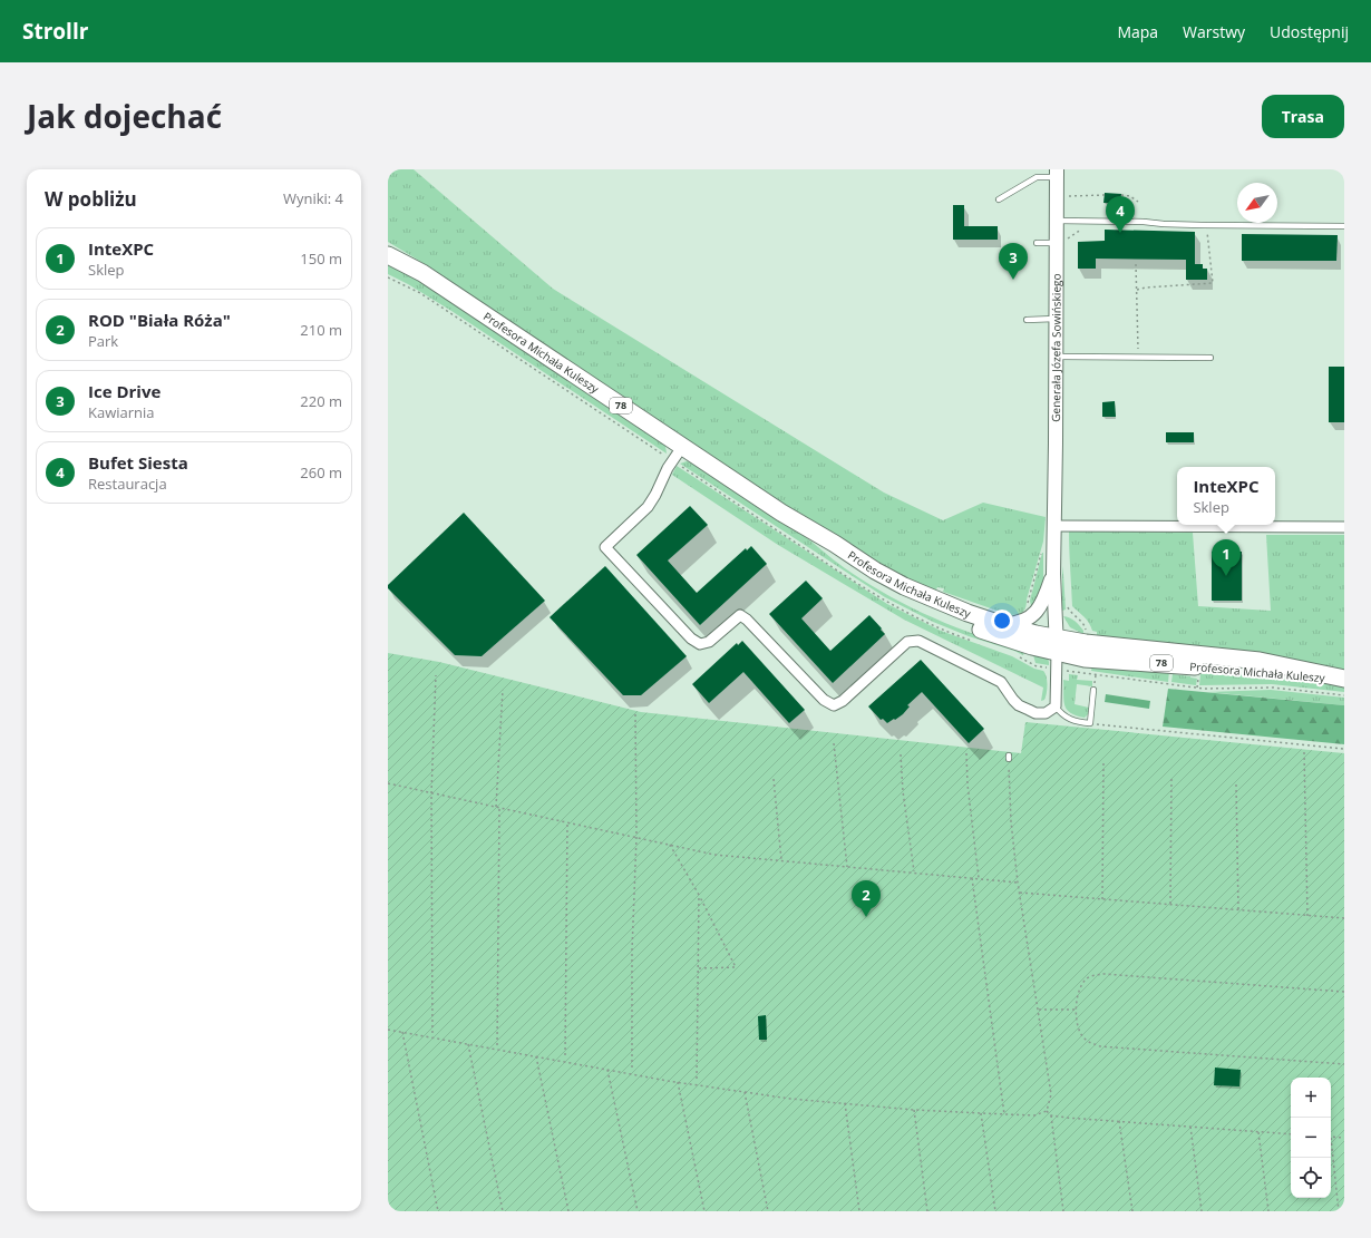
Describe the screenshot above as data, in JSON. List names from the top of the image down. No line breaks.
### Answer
{"streets":{"main road":["Profesora Michała Kuleszy","78"],"street":["Generała Józefa Sowińskiego"]},"crossings":[["Generała Józefa Sowińskiego","Profesora Michała Kuleszy"]],"north":"bottom left","page":{"header":"Strollr","nav":["Mapa","Warstwy","Udostępnij"],"title":"Jak dojechać","buttons":"Trasa","heading":["W pobliżu","Wyniki: 4"],"pins":["4","3","1","2"],"list":[{"mark":"1","name":"InteXPC","note":"Sklep","value":"150 m"},{"mark":"2","name":"ROD \"Biała Róża\"","note":"Park","value":"210 m"},{"mark":"3","name":"Ice Drive","note":"Kawiarnia","value":"220 m"},{"mark":"4","name":"Bufet Siesta","note":"Restauracja","value":"260 m"}],"popup":["InteXPC","Sklep"],"map_buttons":["+","−"]}}
